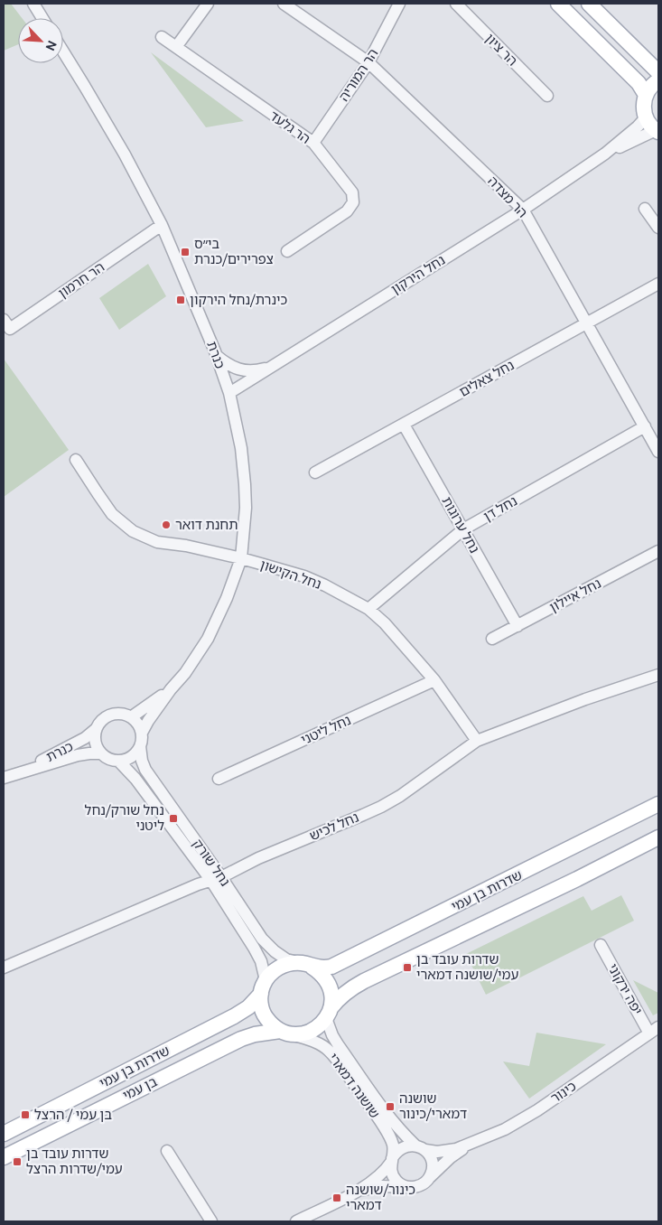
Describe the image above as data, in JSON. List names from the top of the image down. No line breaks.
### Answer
{"streets":{"main road":["שדרות בן עמי","בן עמי"],"street":["הר ציון","הר המוריה","הר גלעד","הר מצדה","נחל הירקון","הר חרמון","כנרת","נחל צאלים","נחל דן","נחל ערוגות","נחל הקישון","נחל איילון","נחל ליטני","נחל לכיש","נחל שורק","יפה ירקוני","שושנה דמארי","כינור"]},"crossings":[["הר המוריה","הר גלעד"],["הר המוריה","הר מצדה"],["הר מצדה","נחל הירקון"],["הר מצדה","נחל צאלים"],["הר מצדה","נחל דן"],["נחל הירקון","כנרת"],["הר חרמון","כנרת"],["כנרת","נחל הקישון"],["כנרת","נחל שורק"],["נחל צאלים","נחל ערוגות"],["נחל דן","נחל ערוגות"],["נחל דן","נחל הקישון"],["נחל ערוגות","נחל איילון"],["נחל הקישון","נחל ליטני"],["נחל הקישון","נחל לכיש"],["נחל לכיש","נחל שורק"],["נחל שורק","שדרות בן עמי"],["נחל שורק","שושנה דמארי"],["נחל שורק","בן עמי"],["שדרות בן עמי","שושנה דמארי"],["שדרות בן עמי","בן עמי"],["יפה ירקוני","כינור"],["שושנה דמארי","בן עמי"],["שושנה דמארי","כינור"]],"places":{"transit":["בי״ס צפרירים/כנרת","כינרת/נחל הירקון","נחל שורק/נחל ליטני","שדרות עובד בן עמי/שושנה דמארי","שושנה דמארי/כינור","בן עמי / הרצל","שדרות עובד בן עמי/שדרות הרצל","כינור/שושנה דמארי"],"other":["תחנת דואר"]},"north":"bottom right"}
